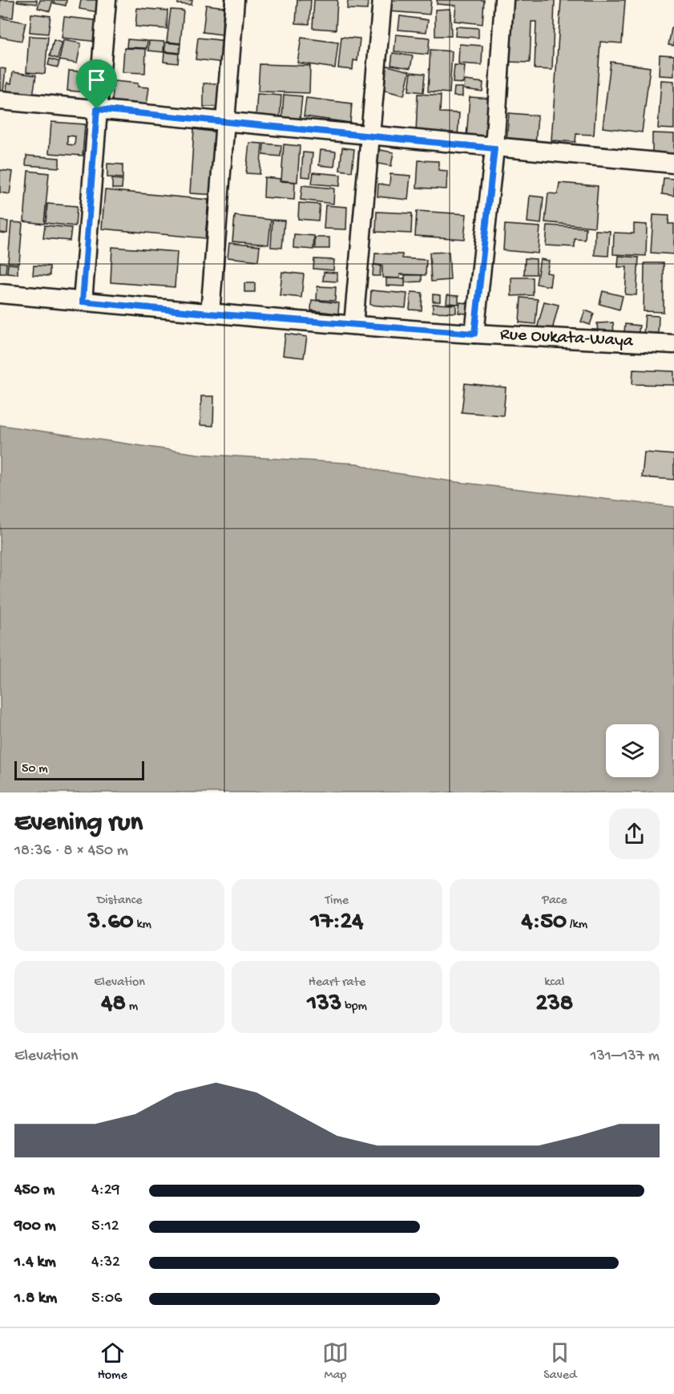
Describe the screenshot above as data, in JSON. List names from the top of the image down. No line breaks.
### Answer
{"streets":{"street":["Rue Oukata-Waya"]},"scale_bar":"50 m","page":{"scale":"50 m","heading":["Evening run","18:36 · 8 × 450 m"],"stats":[["Distance","3.60 km"],["Time","17:24"],["Pace","4:50 /km"],["Elevation","48 m"],["Heart rate","133 bpm"],["kcal","238"]],"chart":["Elevation","131–137 m"],"list":[{"name":"450 m","note":"4:29"},{"name":"900 m","note":"5:12"},{"name":"1.4 km","note":"4:32"},{"name":"1.8 km","note":"5:06"}],"tabs":["Home","Map","Saved"]}}
